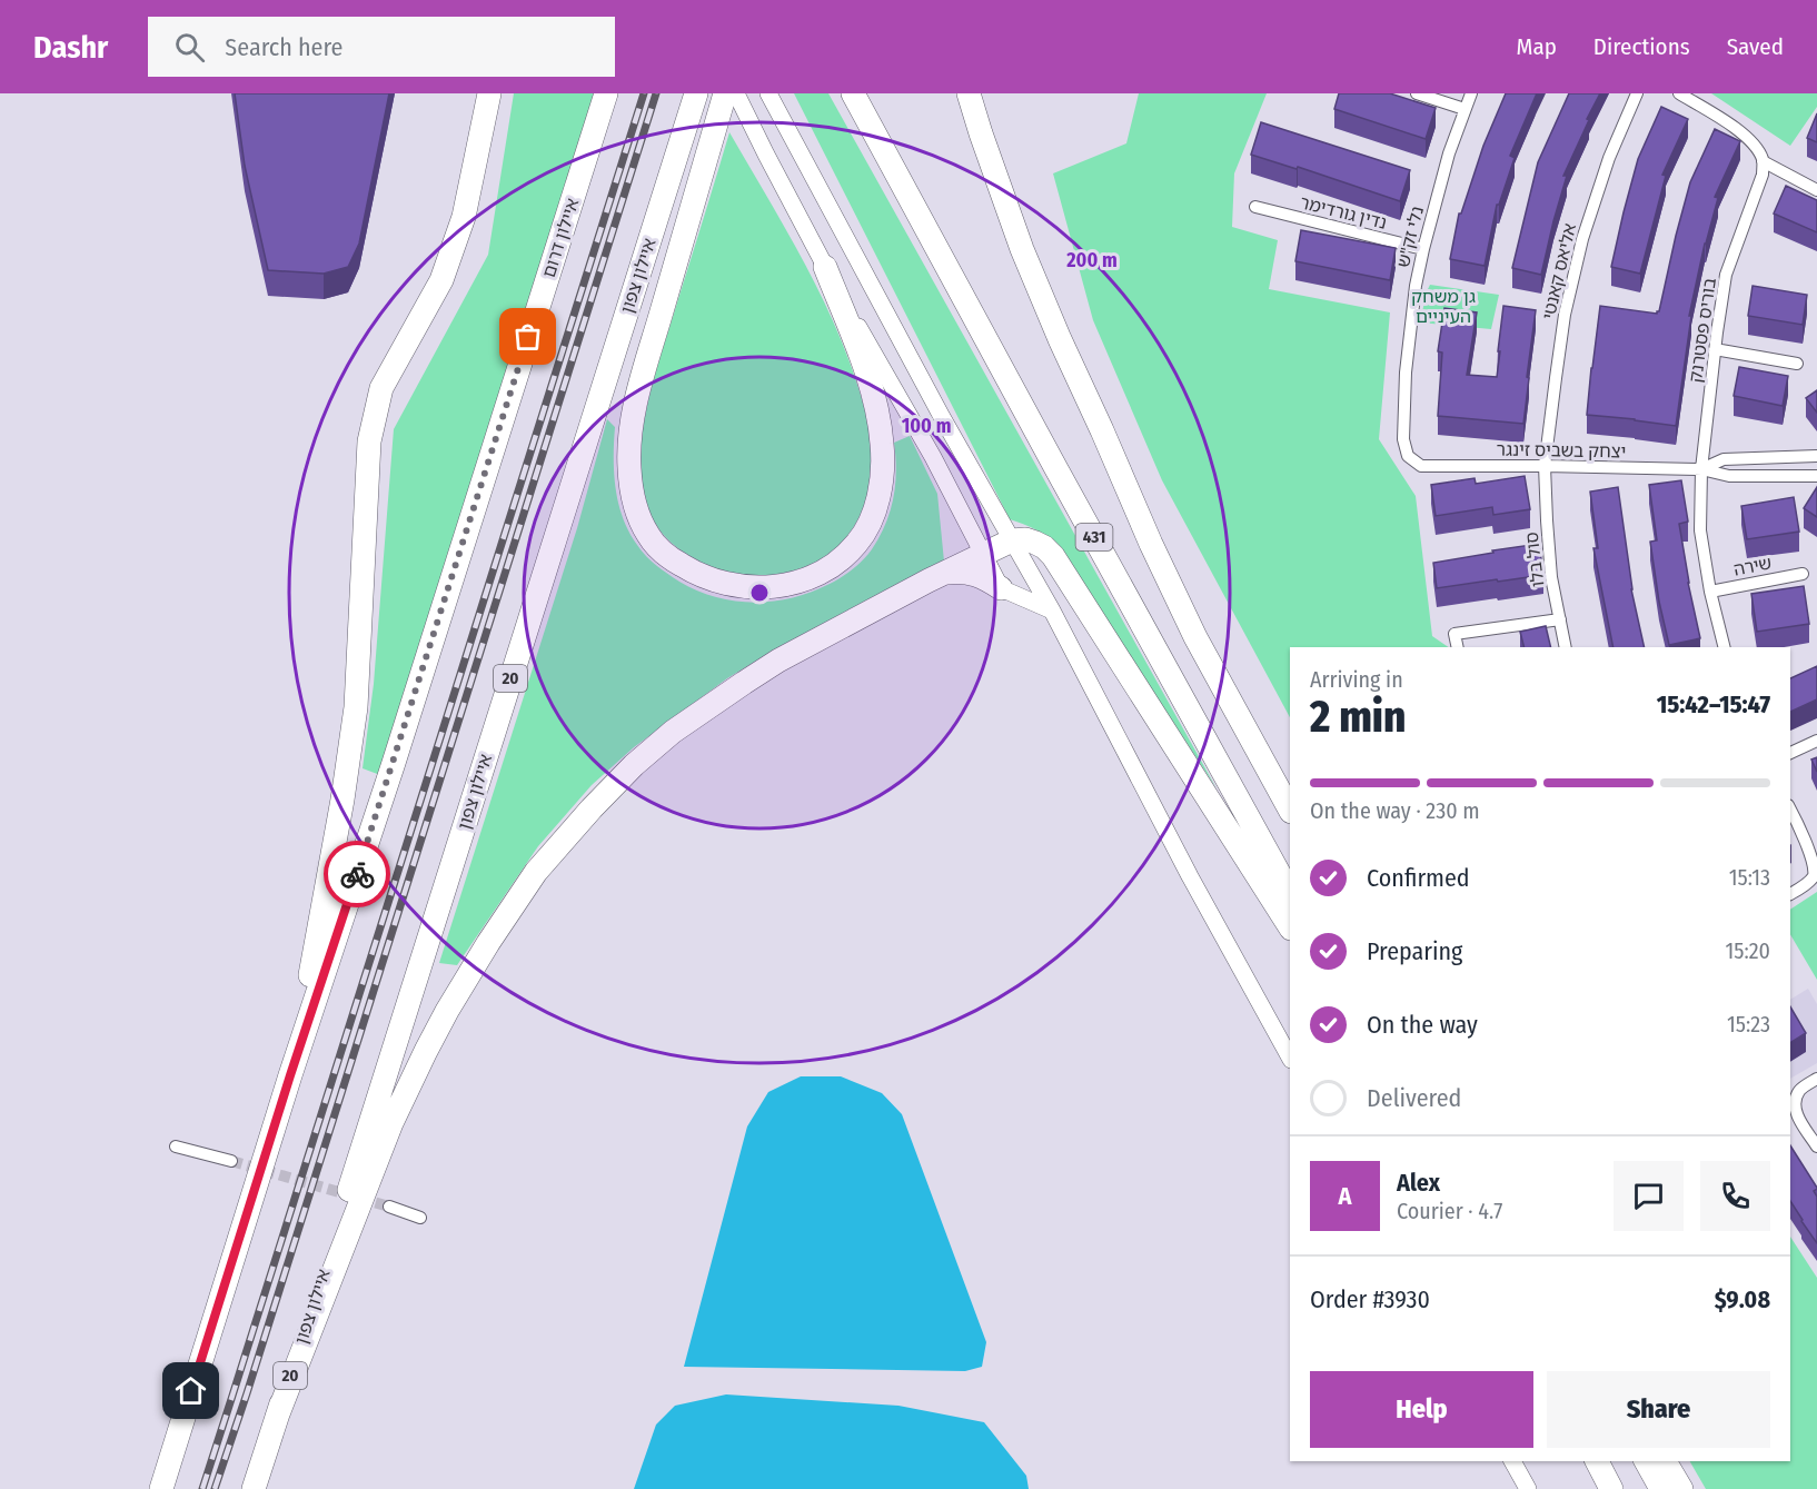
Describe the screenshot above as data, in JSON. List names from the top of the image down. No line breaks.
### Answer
{"streets":{"highway":["איילון דרום","איילון צפון","431","20"],"street":["נדין גורדימר","נלי זק\"ש","אליאס קאנטי","בוריס פסטרנק","יצחק בשביס זינגר","סול בלו","שירה"]},"crossings":[["נדין גורדימר","נלי זק\"ש"],["נלי זק\"ש","יצחק בשביס זינגר"],["אליאס קאנטי","יצחק בשביס זינגר"],["אליאס קאנטי","סול בלו"],["בוריס פסטרנק","יצחק בשביס זינגר"],["יצחק בשביס זינגר","סול בלו"]],"parks":["גן משחק העיניים"],"page":{"header":"Dashr","search":"Search here","nav":["Map","Directions","Saved"],"heading":["2 min","Arriving in","15:42–15:47"],"panel":["Alex","Courier · 4.7","Order #3930","$9.08"],"bar":"On the way · 230 m","list":[["Confirmed","15:13"],["Preparing","15:20"],["On the way","15:23"],"Delivered"],"round":"A","buttons":["Help","Share"]},"rings":["200 m","100 m"]}
